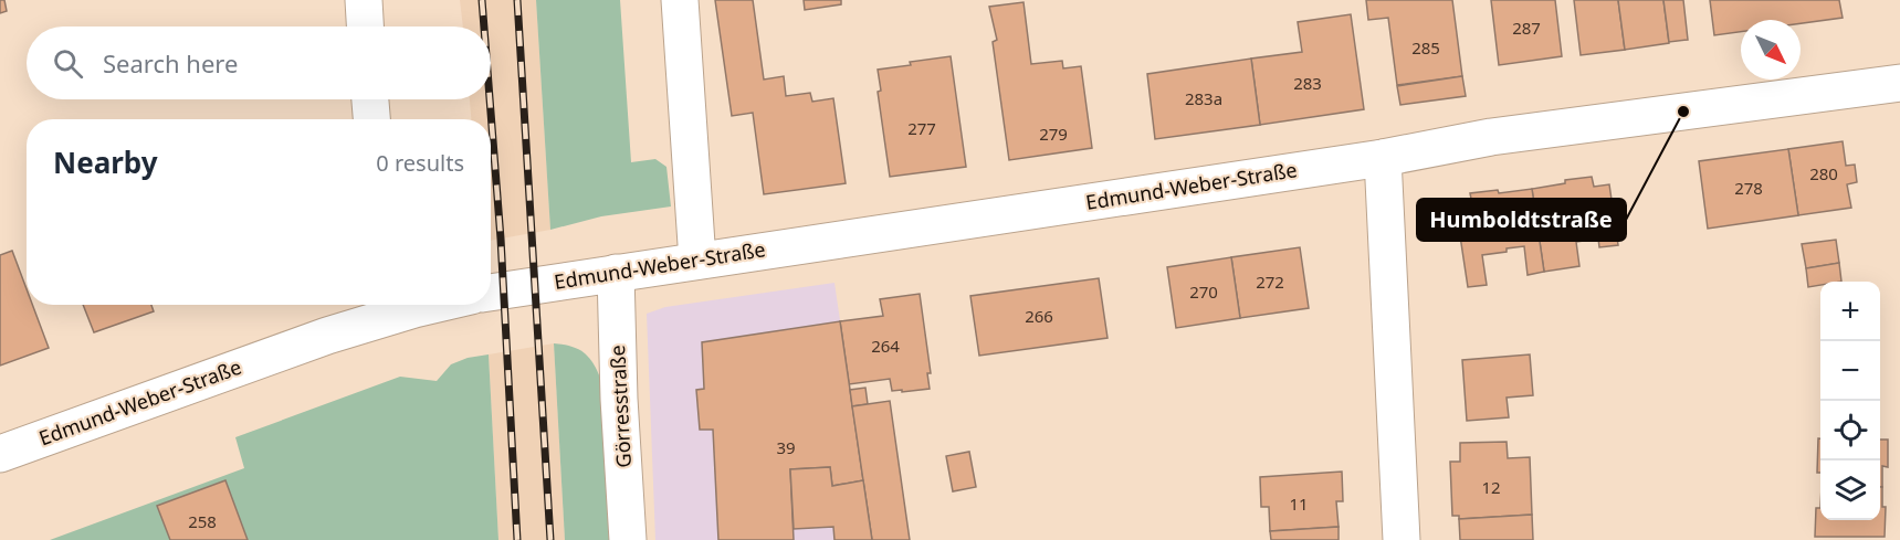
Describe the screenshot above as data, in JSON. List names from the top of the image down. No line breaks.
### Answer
{"streets":{"street":["Edmund-Weber-Straße","Görresstraße"]},"crossings":[["Edmund-Weber-Straße","Görresstraße"]],"places":["Humboldtstraße"],"house_numbers":["287","285","283","283a","277","279","280","278","272","270","266","264","39","12","11","258"],"north":"bottom right","page":{"search":"Search here","heading":["Nearby","0 results"],"map_buttons":["+","−"]}}
